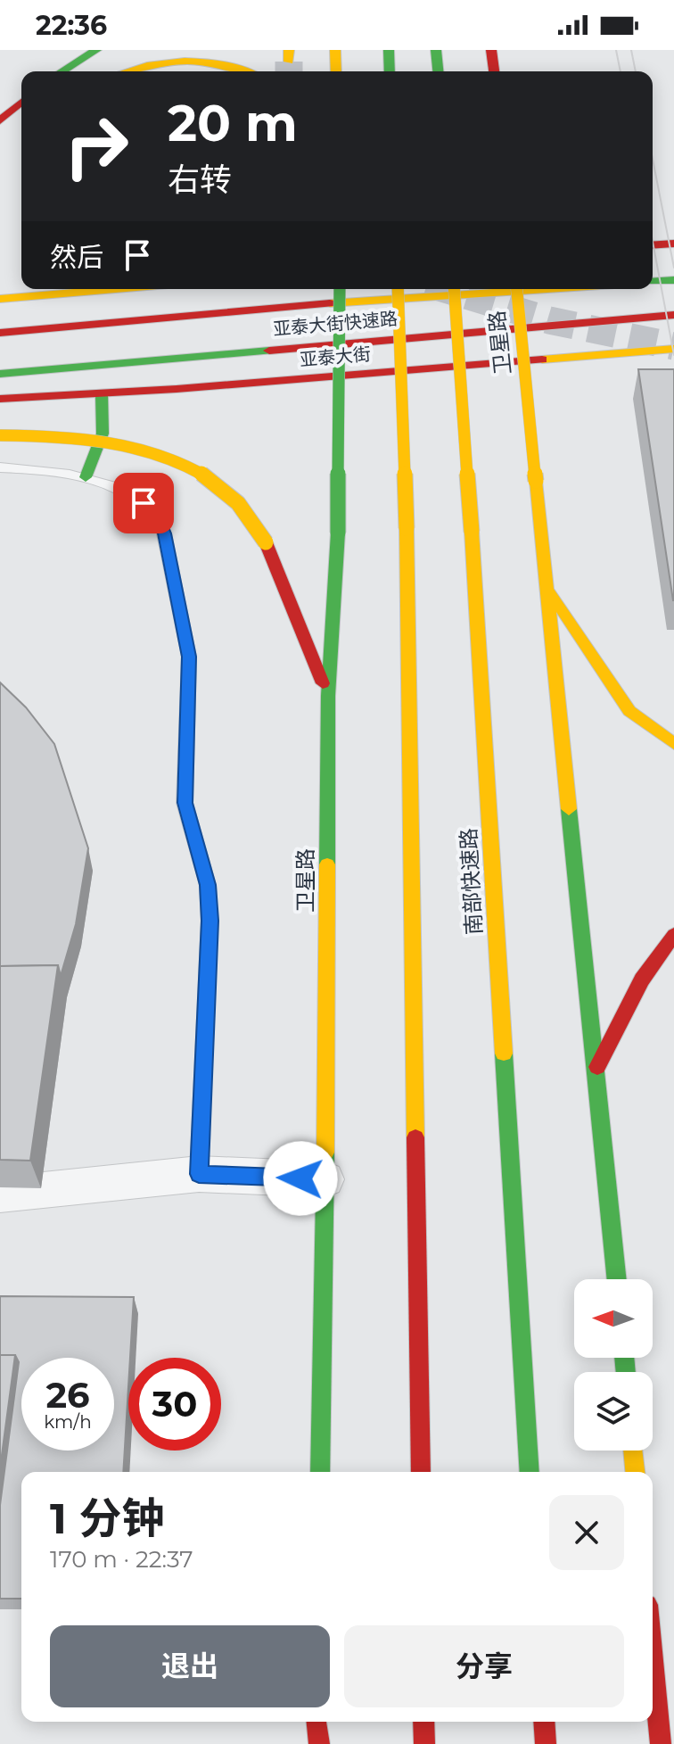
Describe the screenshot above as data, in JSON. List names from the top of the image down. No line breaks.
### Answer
{"streets":{"main road":["亚泰大街快速路","卫星路","亚泰大街","南部快速路"]},"north":"left","page":{"status":"22:36","turn":["20 m","右转"],"then":"然后","speed":"26 km/h","limit":"30","heading":["1 分钟","170 m · 22:37"],"buttons":["退出","分享"]}}
